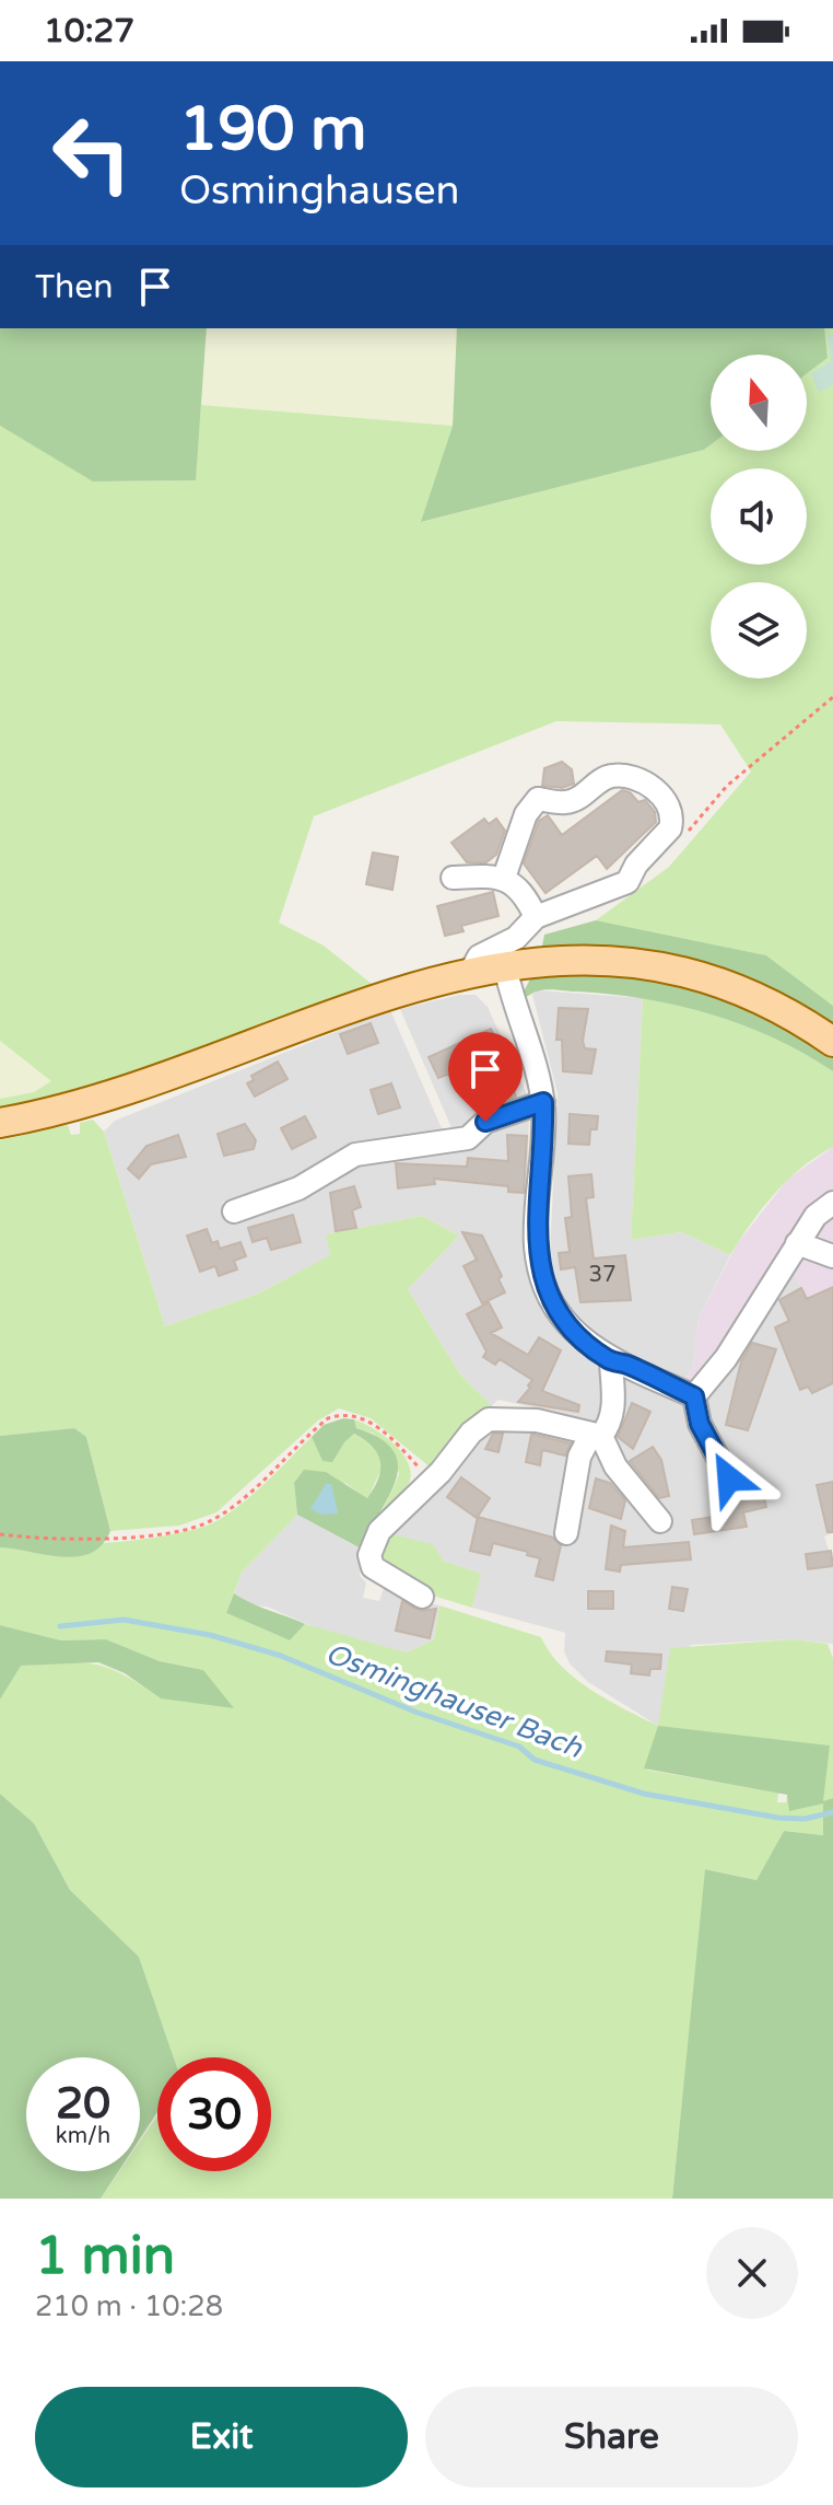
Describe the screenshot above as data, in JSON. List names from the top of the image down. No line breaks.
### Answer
{"water":["Osminghauser Bach"],"house_numbers":["37"],"north":"top","page":{"status":"10:27","turn":["190 m","Osminghausen"],"then":"Then","speed":"20 km/h","limit":"30","heading":["1 min","210 m · 10:28"],"buttons":["Exit","Share"]}}
